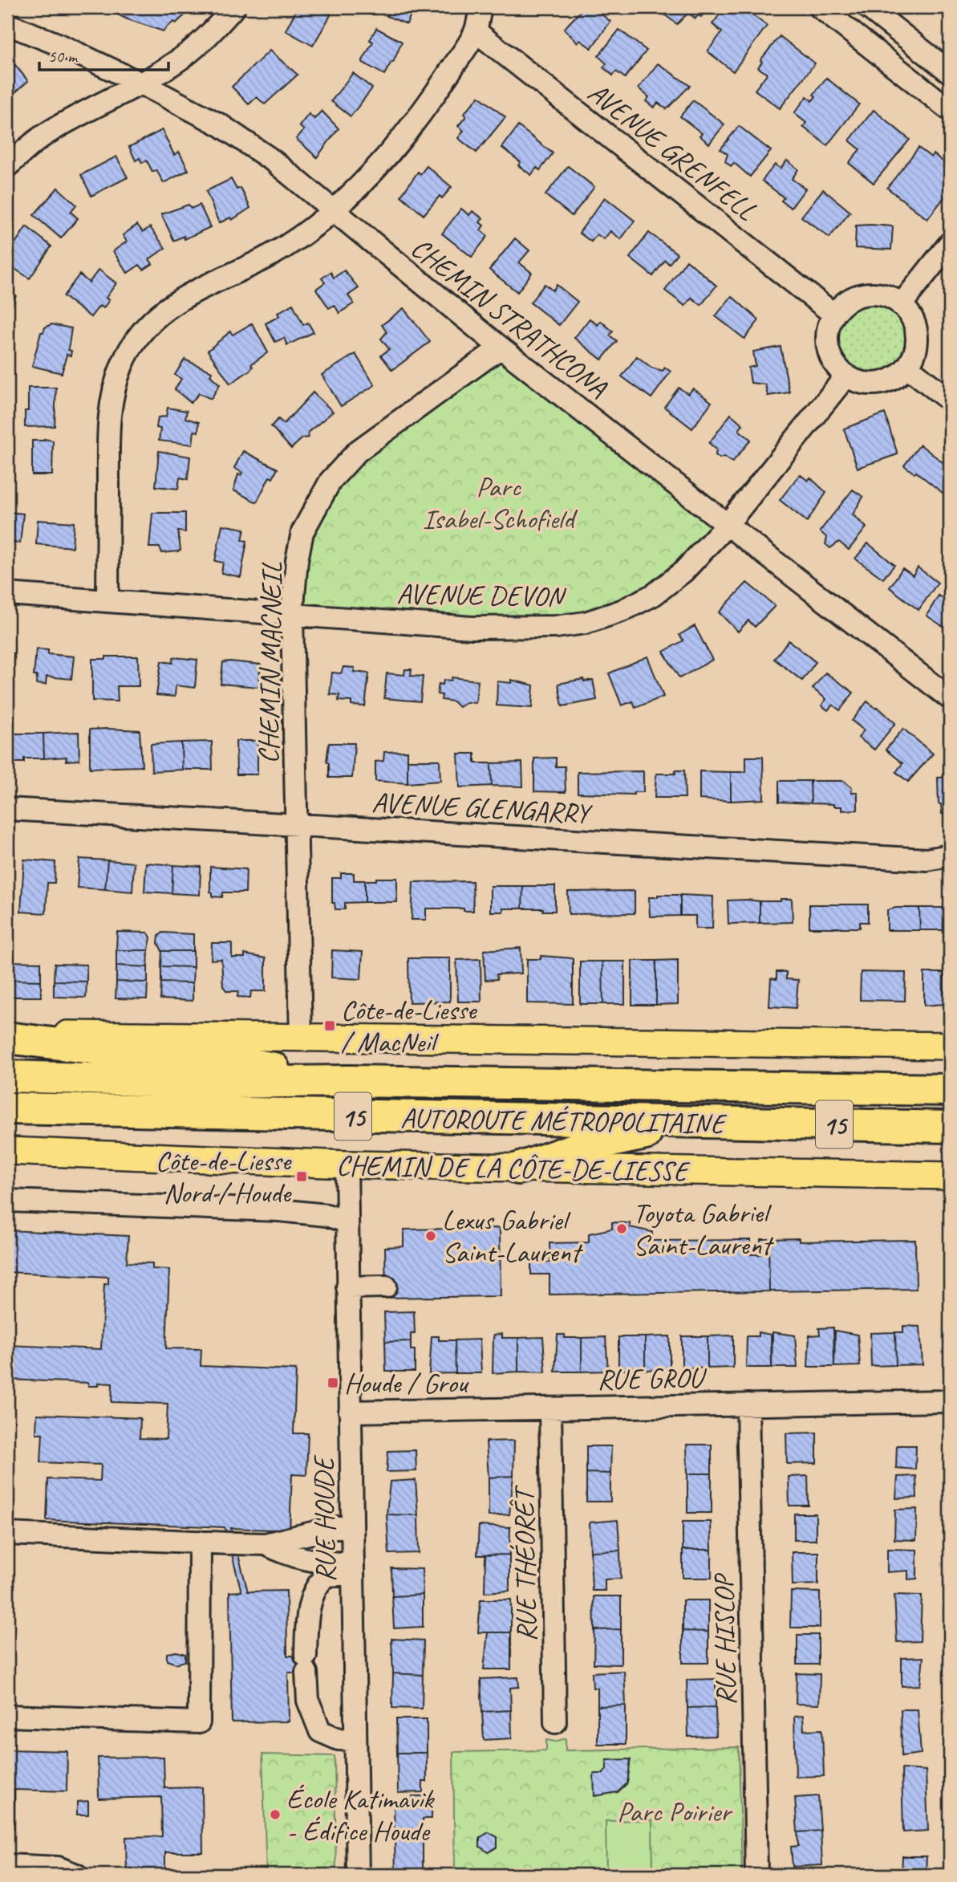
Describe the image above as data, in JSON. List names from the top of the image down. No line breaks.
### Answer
{"streets":{"highway":["15","AUTOROUTE MÉTROPOLITAINE"],"main road":["CHEMIN DE LA CÔTE-DE-LIESSE"],"street":["AVENUE GRENFELL","CHEMIN STRATHCONA","AVENUE DEVON","CHEMIN MACNEIL","AVENUE GLENGARRY","RUE GROU","RUE HOUDE","RUE THÉORÊT","RUE HISLOP"]},"crossings":[["AVENUE GRENFELL","AVENUE DEVON"],["CHEMIN STRATHCONA","AVENUE DEVON"],["CHEMIN STRATHCONA","CHEMIN MACNEIL"],["AVENUE DEVON","CHEMIN MACNEIL"],["CHEMIN MACNEIL","AVENUE GLENGARRY"],["CHEMIN DE LA CÔTE-DE-LIESSE","RUE HOUDE"],["RUE GROU","RUE HOUDE"],["RUE GROU","RUE THÉORÊT"],["RUE GROU","RUE HISLOP"]],"parks":["Parc Isabel-Schofield","Parc Poirier"],"places":{"transit":["Côte-de-Liesse / MacNeil","Côte-de-Liesse Nord / Houde","Houde / Grou"],"other":["Toyota Gabriel Saint-Laurent","Lexus Gabriel Saint-Laurent","École Katimavik - Édifice Houde"]},"scale_bar":"50 m"}
